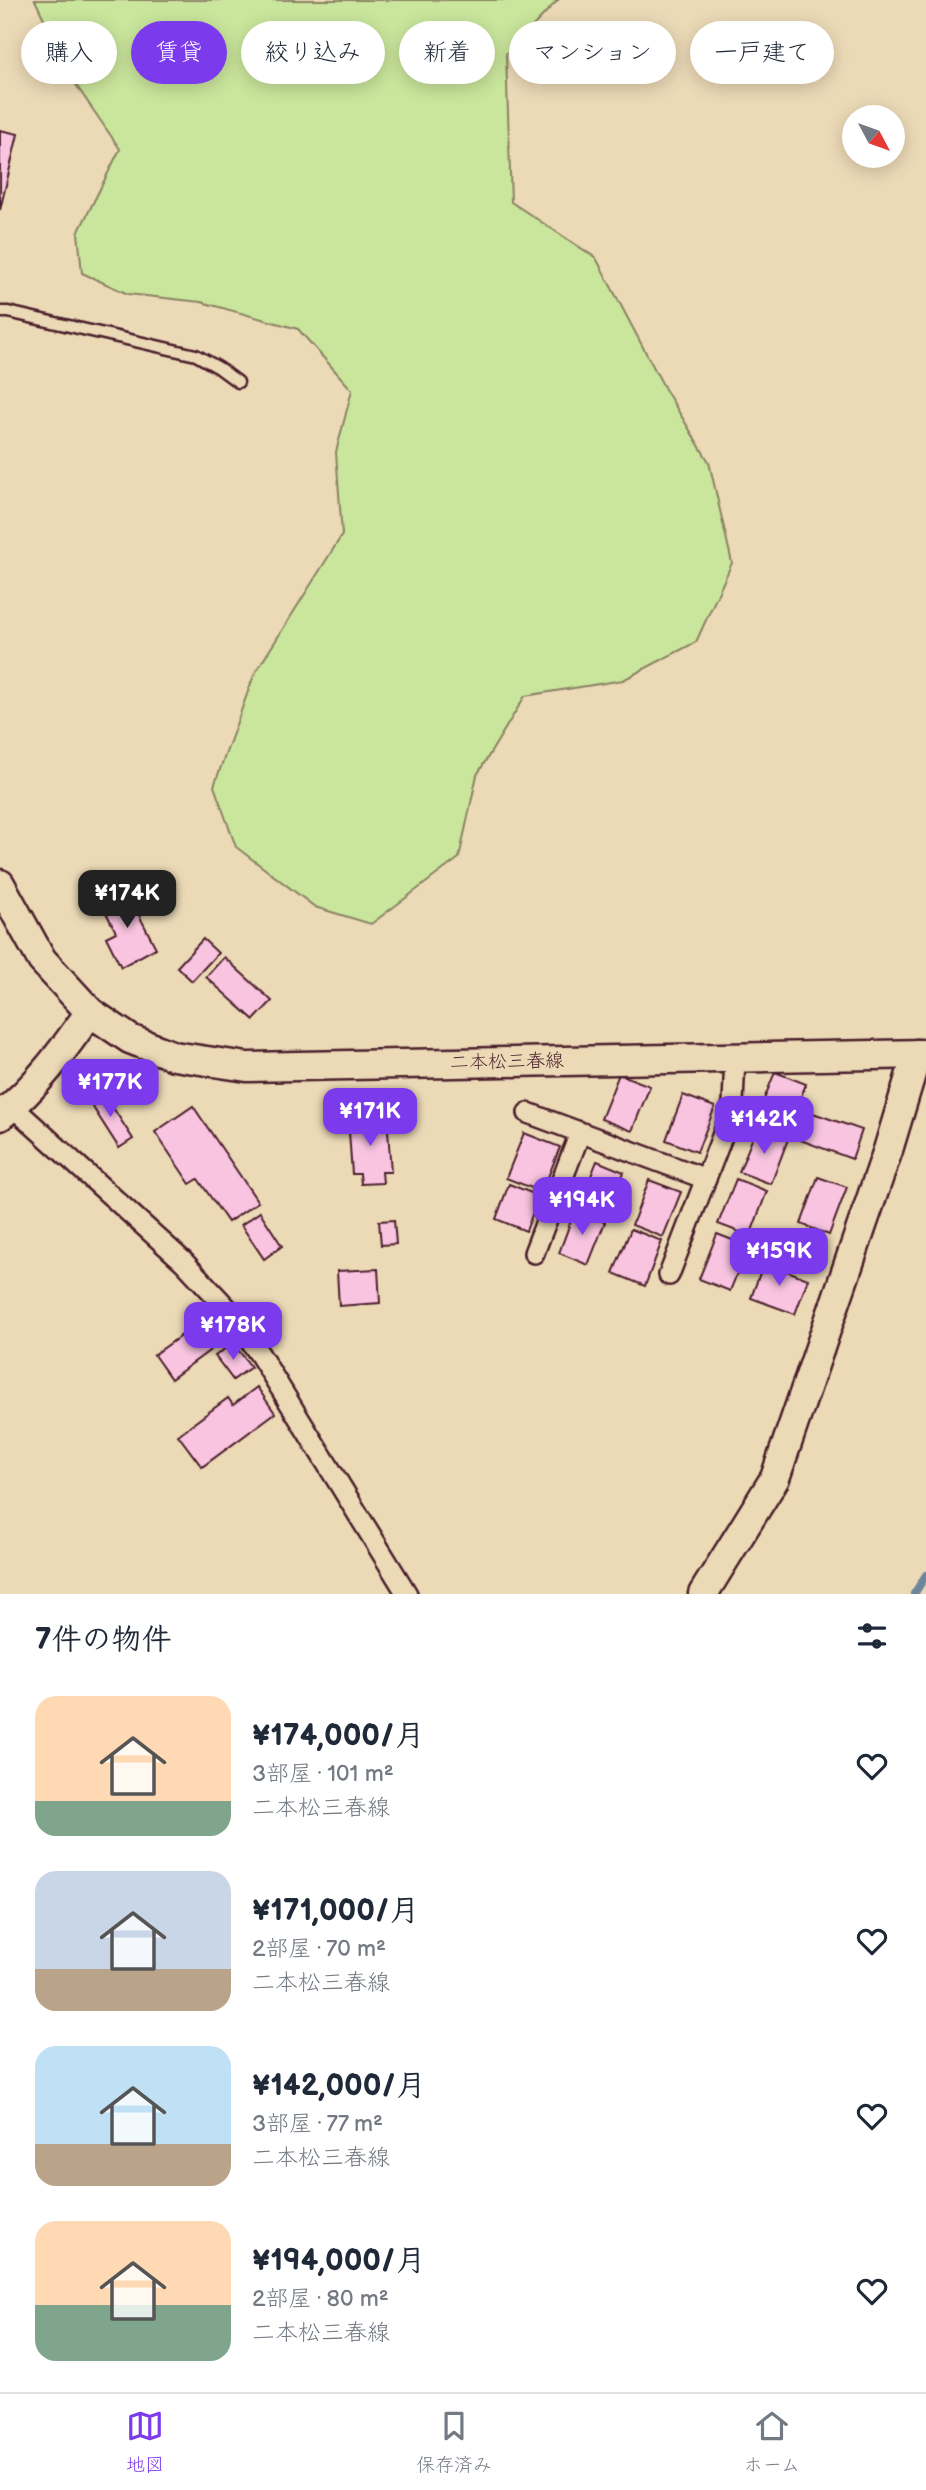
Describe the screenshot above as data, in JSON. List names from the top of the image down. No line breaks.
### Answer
{"streets":{"main road":["二本松三春線"]},"north":"bottom right","page":{"chip":["購入","賃貸","絞り込み","新着","マンション","一戸建て"],"price":["¥174K","¥177K","¥171K","¥142K","¥194K","¥159K","¥178K"],"heading":"7件の物件","list":[{"name":"¥174,000/月","note":"3部屋 · 101 m² · 二本松三春線"},{"name":"¥171,000/月","note":"2部屋 · 70 m² · 二本松三春線"},{"name":"¥142,000/月","note":"3部屋 · 77 m² · 二本松三春線"},{"name":"¥194,000/月","note":"2部屋 · 80 m² · 二本松三春線"}],"tabs":["地図","保存済み","ホーム"]}}
